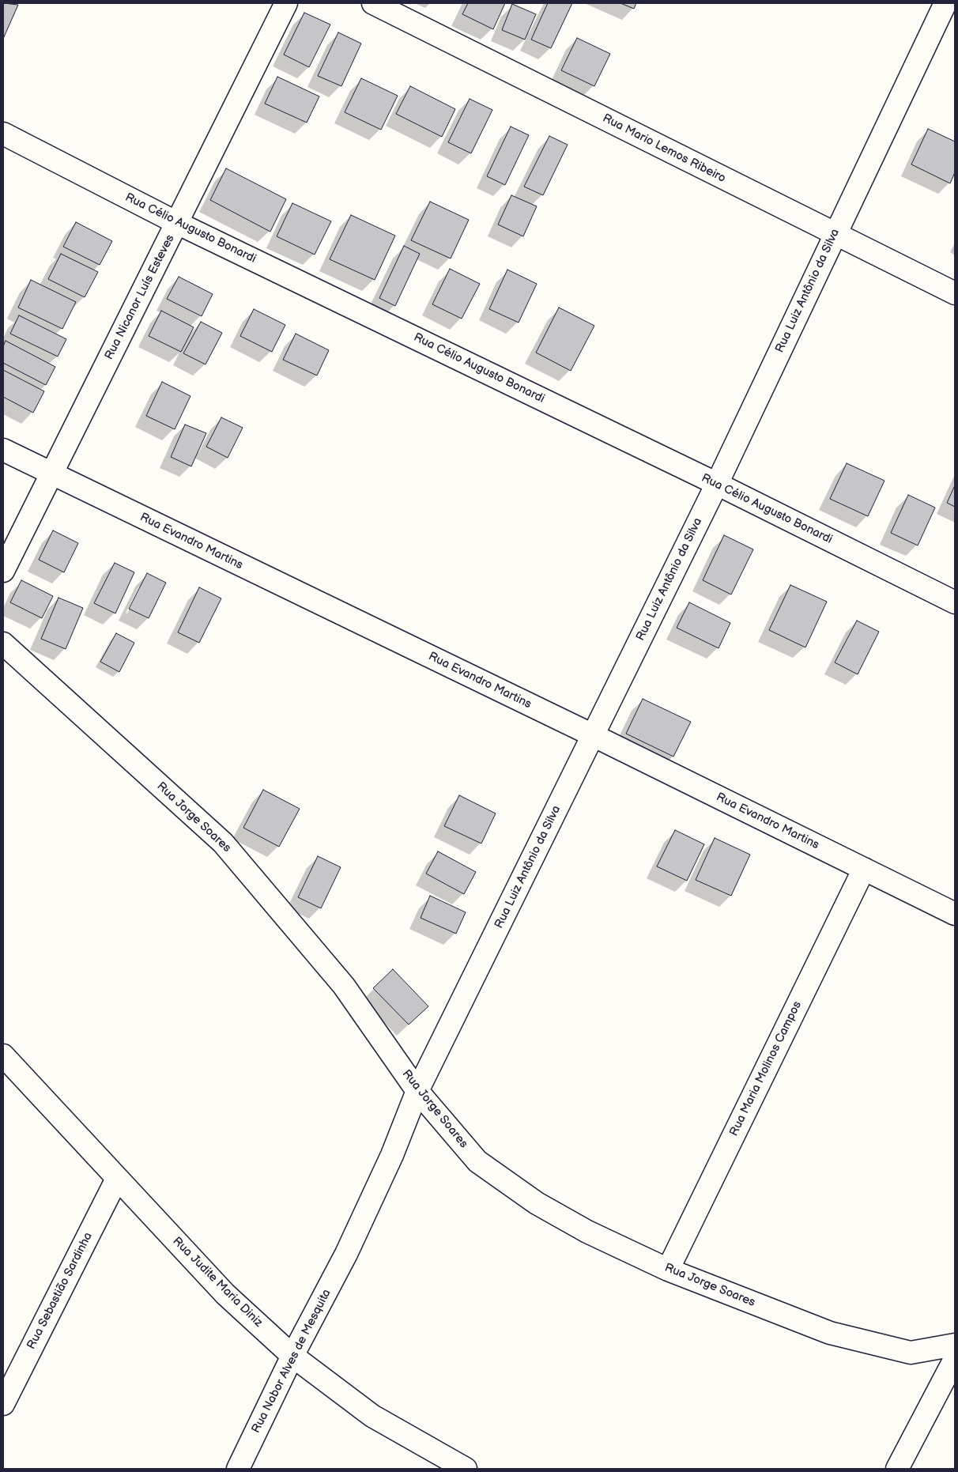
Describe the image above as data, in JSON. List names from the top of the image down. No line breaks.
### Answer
{"streets":{"street":["Rua Mario Lemos Ribeiro","Rua Célio Augusto Bonardi","Rua Luiz Antônio da Silva","Rua Nicanor Luís Esteves","Rua Evandro Martins","Rua Jorge Soares","Rua Maria Molinos Campos","Rua Judite Maria Diniz","Rua Sebastião Sardinha","Rua Nabor Alves de Mesquita"]},"crossings":[["Rua Mario Lemos Ribeiro","Rua Luiz Antônio da Silva"],["Rua Célio Augusto Bonardi","Rua Luiz Antônio da Silva"],["Rua Célio Augusto Bonardi","Rua Nicanor Luís Esteves"],["Rua Luiz Antônio da Silva","Rua Evandro Martins"],["Rua Luiz Antônio da Silva","Rua Jorge Soares"],["Rua Luiz Antônio da Silva","Rua Nabor Alves de Mesquita"],["Rua Nicanor Luís Esteves","Rua Evandro Martins"],["Rua Evandro Martins","Rua Maria Molinos Campos"],["Rua Jorge Soares","Rua Maria Molinos Campos"],["Rua Judite Maria Diniz","Rua Sebastião Sardinha"],["Rua Judite Maria Diniz","Rua Nabor Alves de Mesquita"]]}
